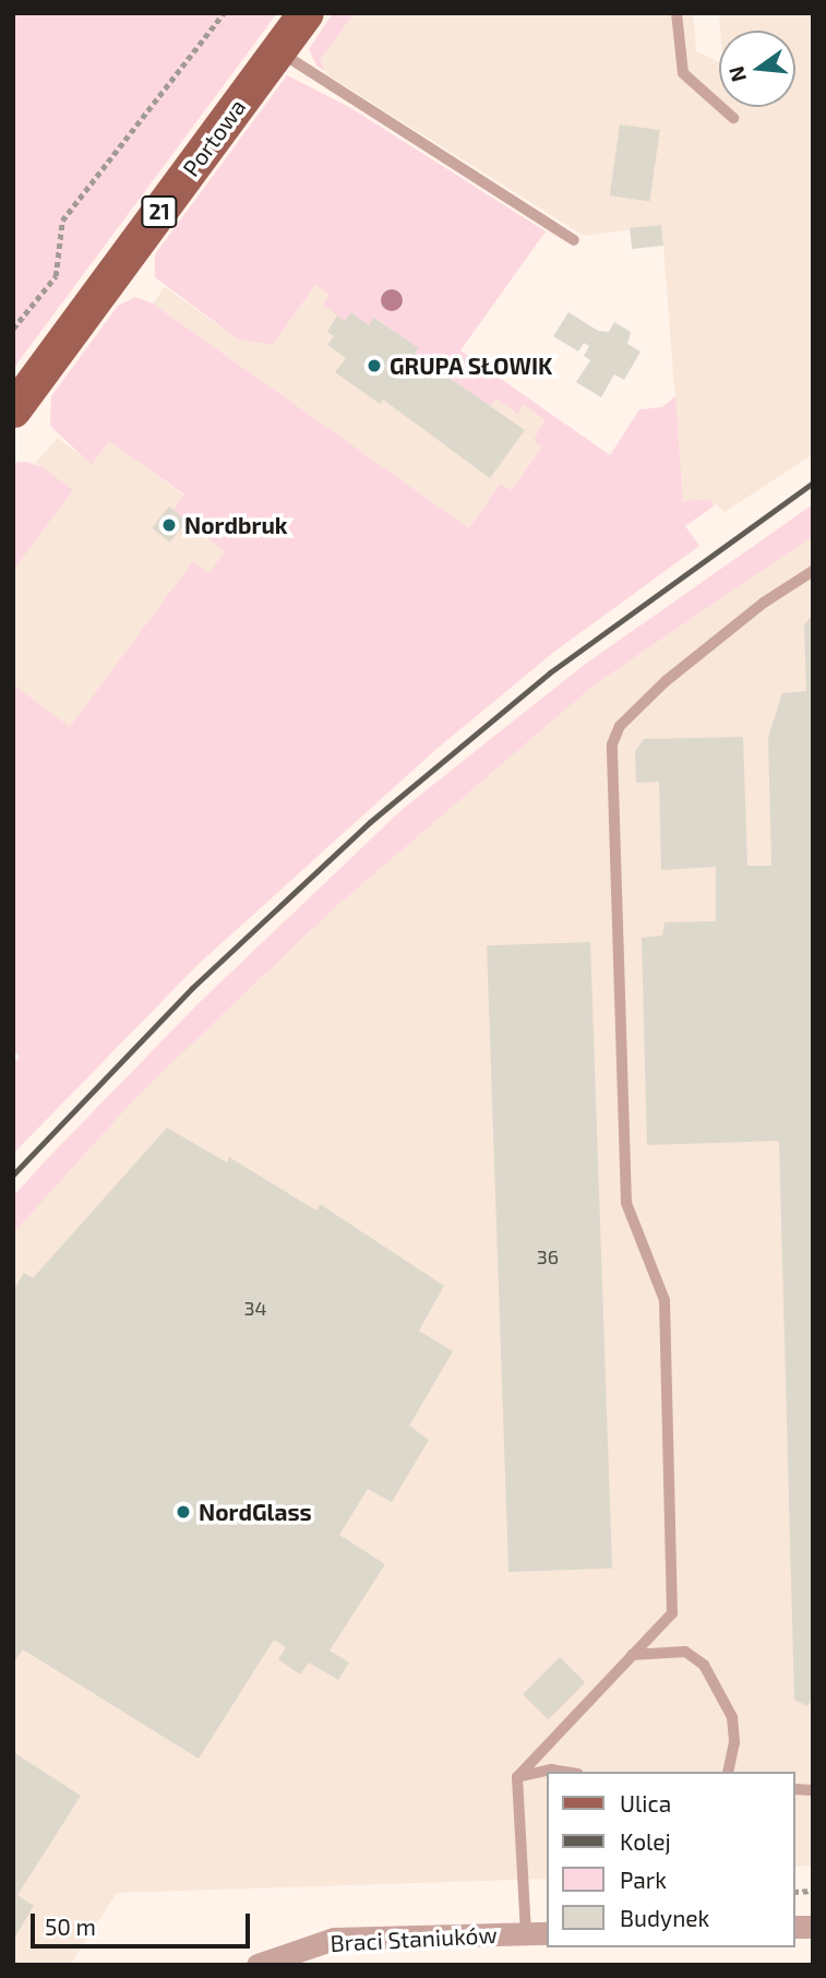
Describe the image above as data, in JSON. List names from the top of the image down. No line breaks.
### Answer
{"streets":{"main road":["Portowa","21"],"street":["Braci Staniuków"]},"places":["GRUPA SŁOWIK","Nordbruk","NordGlass"],"house_numbers":["36","34"],"legend":["Ulica","Kolej","Park","Budynek"],"scale_bar":"50 m","north":"left"}
